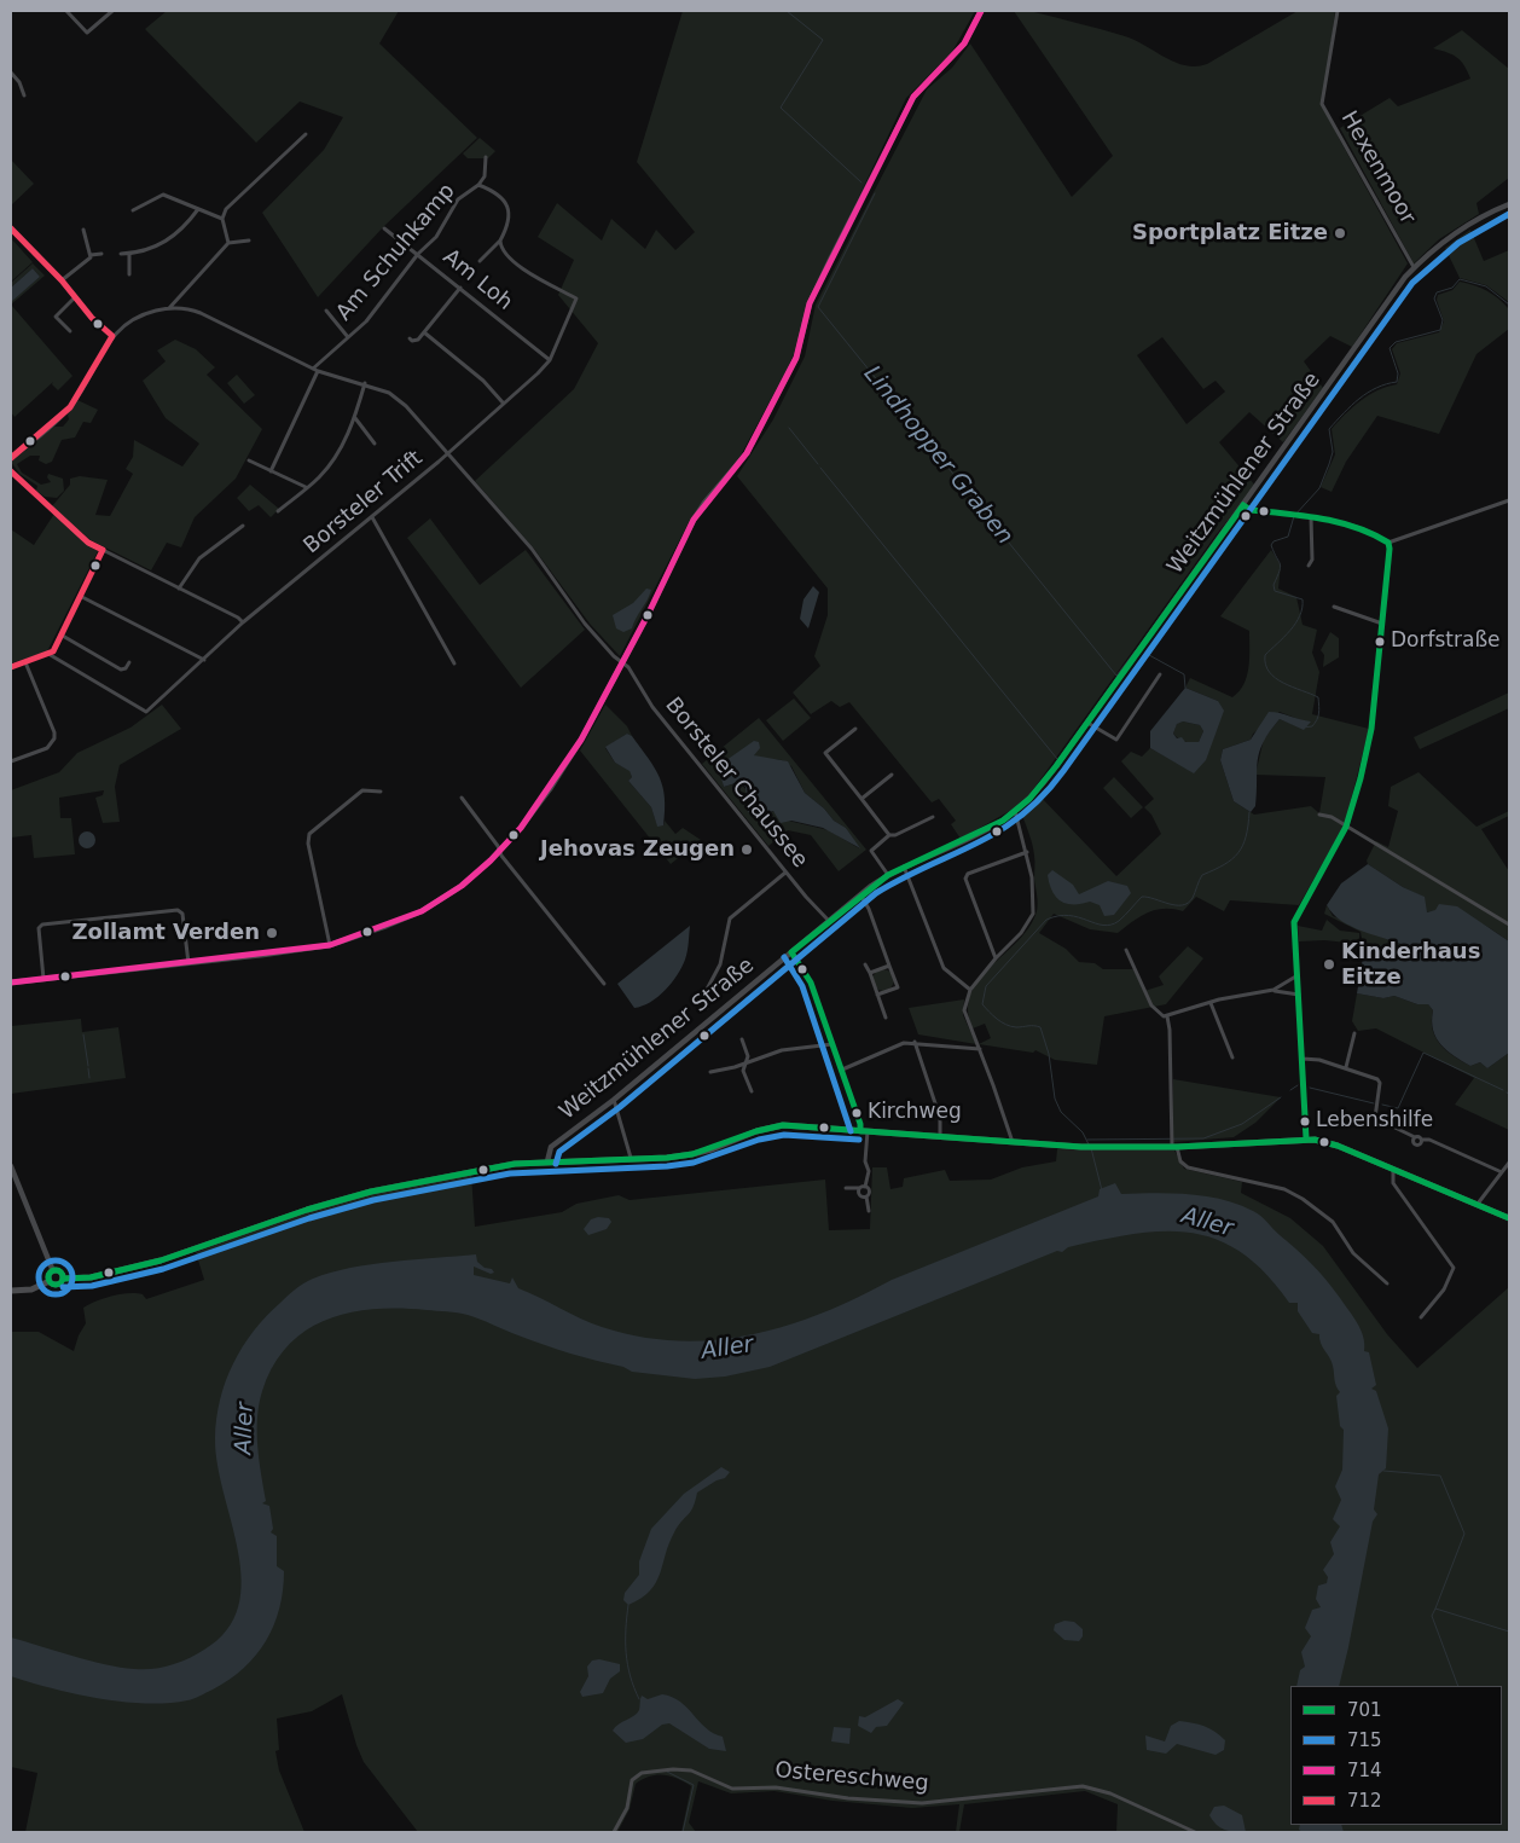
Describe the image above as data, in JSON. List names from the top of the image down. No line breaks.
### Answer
{"streets":{"street":["Hexenmoor","Am Schuhkamp","Am Loh","Weitzmühlener Straße","Borsteler Trift","Borsteler Chaussee","Ostereschweg"]},"crossings":[["Hexenmoor","Weitzmühlener Straße"],["Am Schuhkamp","Am Loh"],["Am Schuhkamp","Borsteler Trift"],["Am Schuhkamp","Borsteler Chaussee"],["Am Loh","Borsteler Trift"],["Weitzmühlener Straße","Borsteler Chaussee"],["Borsteler Trift","Borsteler Chaussee"]],"water":["Lindhopper Graben","Aller"],"places":["Sportplatz Eitze","Dorfstraße","Jehovas Zeugen","Zollamt Verden","Kinderhaus Eitze","Kirchweg","Lebenshilfe"],"lines":["transit line 714","transit line 715","transit line 712","transit line 701"],"legend":["701","715","714","712"]}
